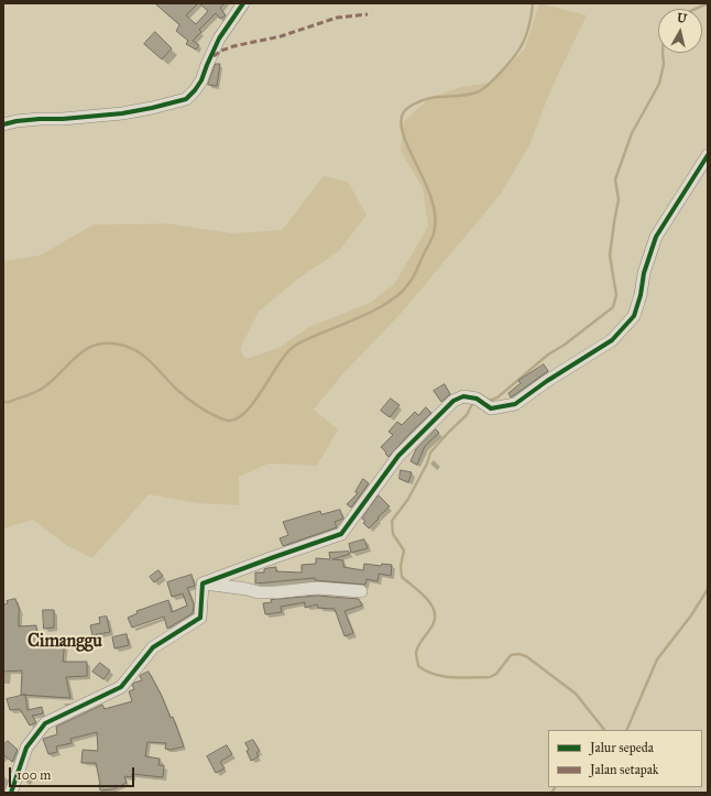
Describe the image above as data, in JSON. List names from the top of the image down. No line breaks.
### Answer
{"districts":["Cimanggu"],"legend":["Jalur sepeda","Jalan setapak"],"scale_bar":"100 m","north":"top"}
